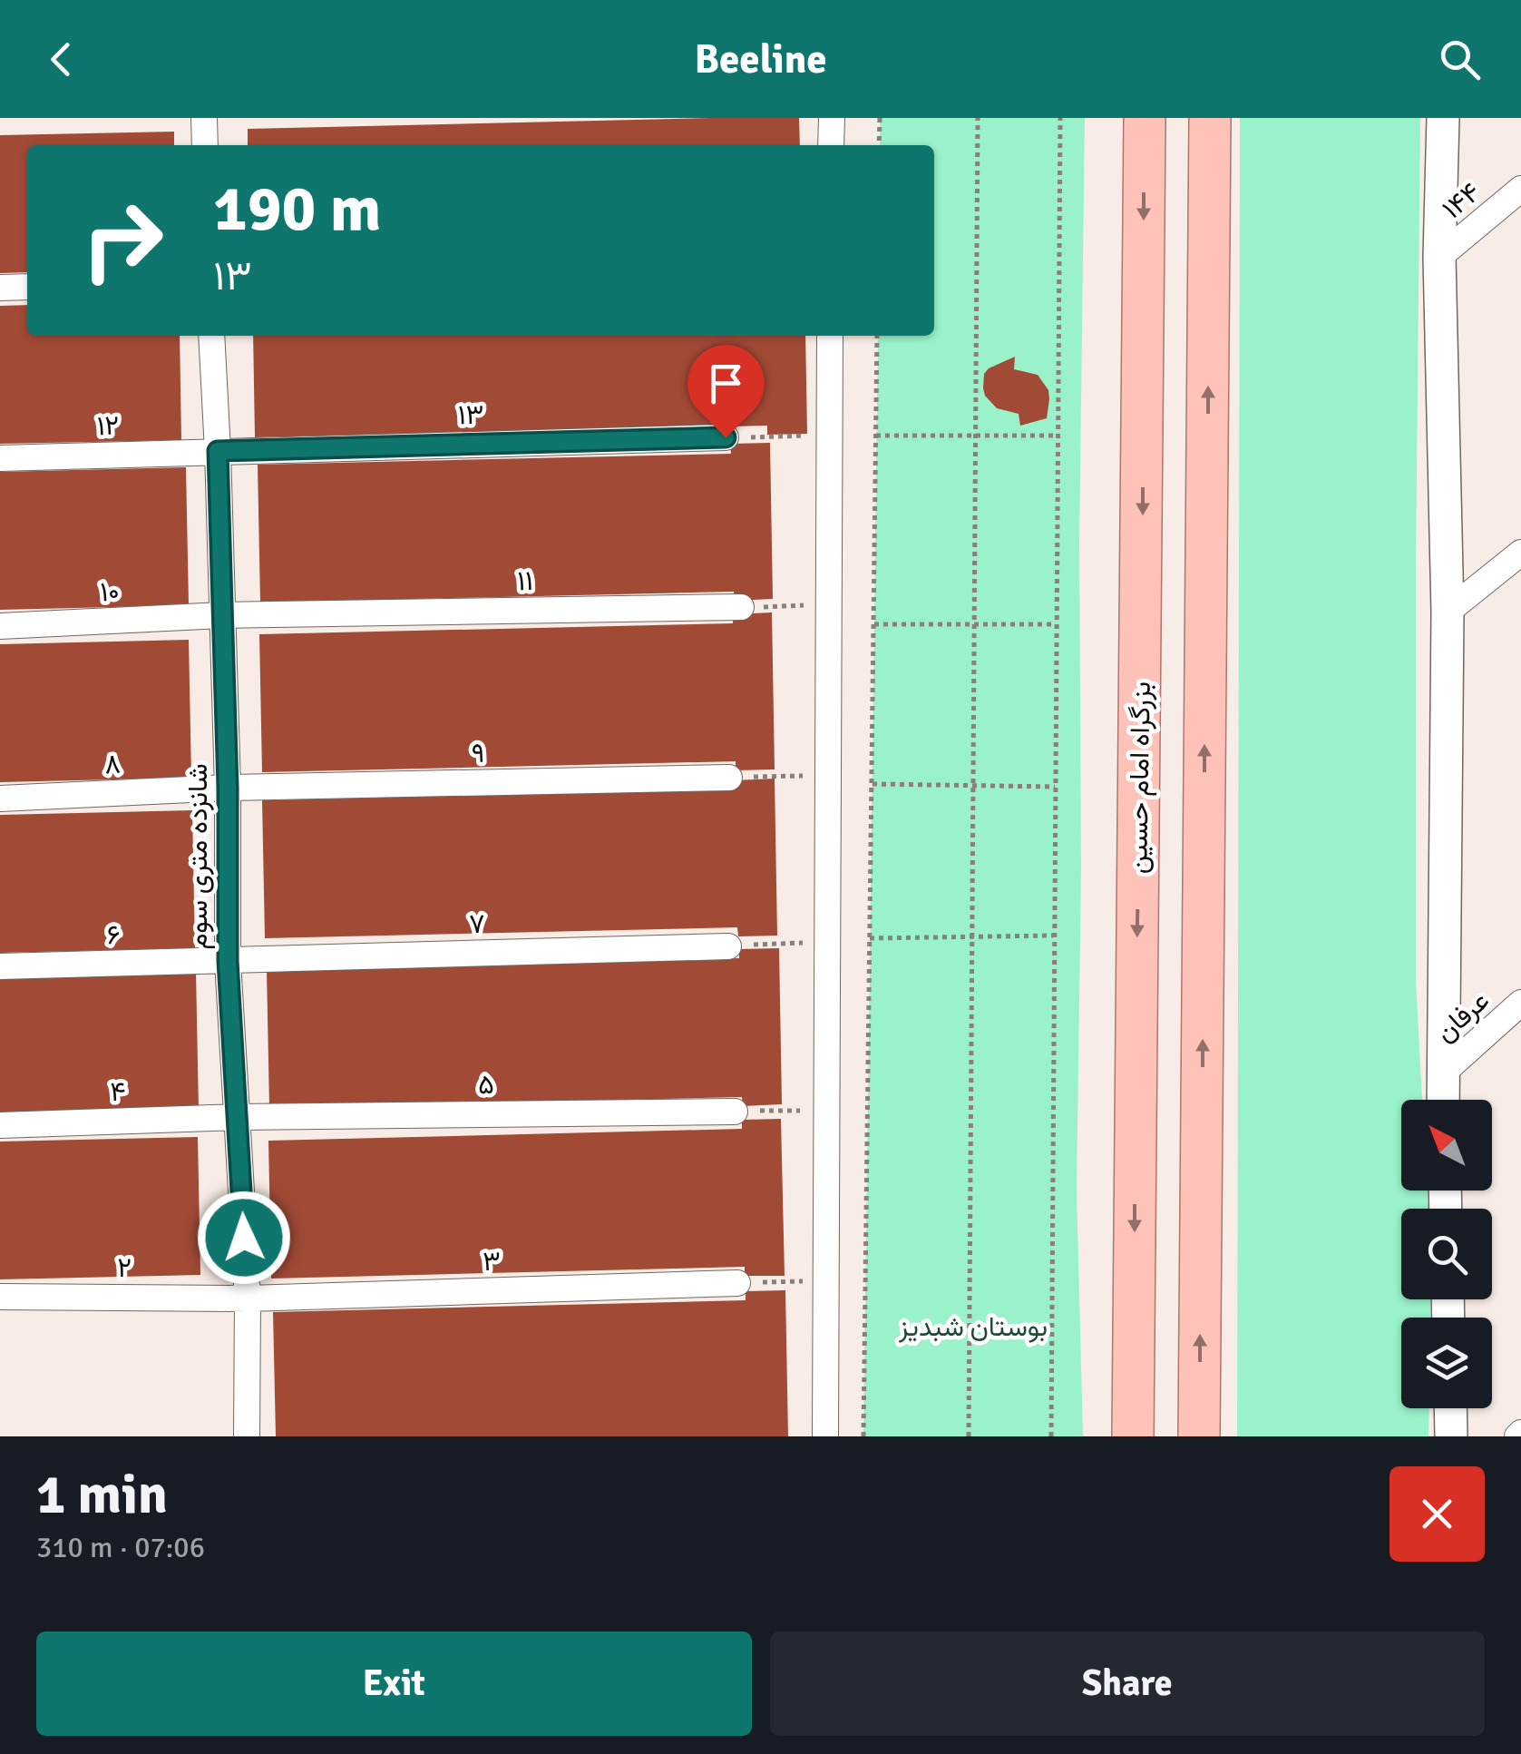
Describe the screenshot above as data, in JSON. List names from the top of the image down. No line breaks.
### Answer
{"streets":{"highway":["بزرگراه امام حسین"],"street":["۱۴۴","۱۳","۱۲","۱۱","۱۰","۹","۸","شانزده متری سوم","۷","۶","عرفان","۵","۴","۳","۲"]},"crossings":[["۱۳","۱۲"],["۱۳","شانزده متری سوم"],["۱۲","شانزده متری سوم"],["۱۱","۱۰"],["۱۱","شانزده متری سوم"],["۱۰","شانزده متری سوم"],["۹","۸"],["۹","شانزده متری سوم"],["۸","شانزده متری سوم"],["شانزده متری سوم","۷"],["شانزده متری سوم","۶"],["شانزده متری سوم","۵"],["شانزده متری سوم","۴"],["شانزده متری سوم","۳"],["شانزده متری سوم","۲"],["۷","۶"],["۵","۴"],["۳","۲"]],"parks":["بوستان شبدیز"],"north":"top left","page":{"header":"Beeline","turn":["190 m","۱۳"],"heading":["1 min","310 m · 07:06"],"buttons":["Exit","Share"]}}
